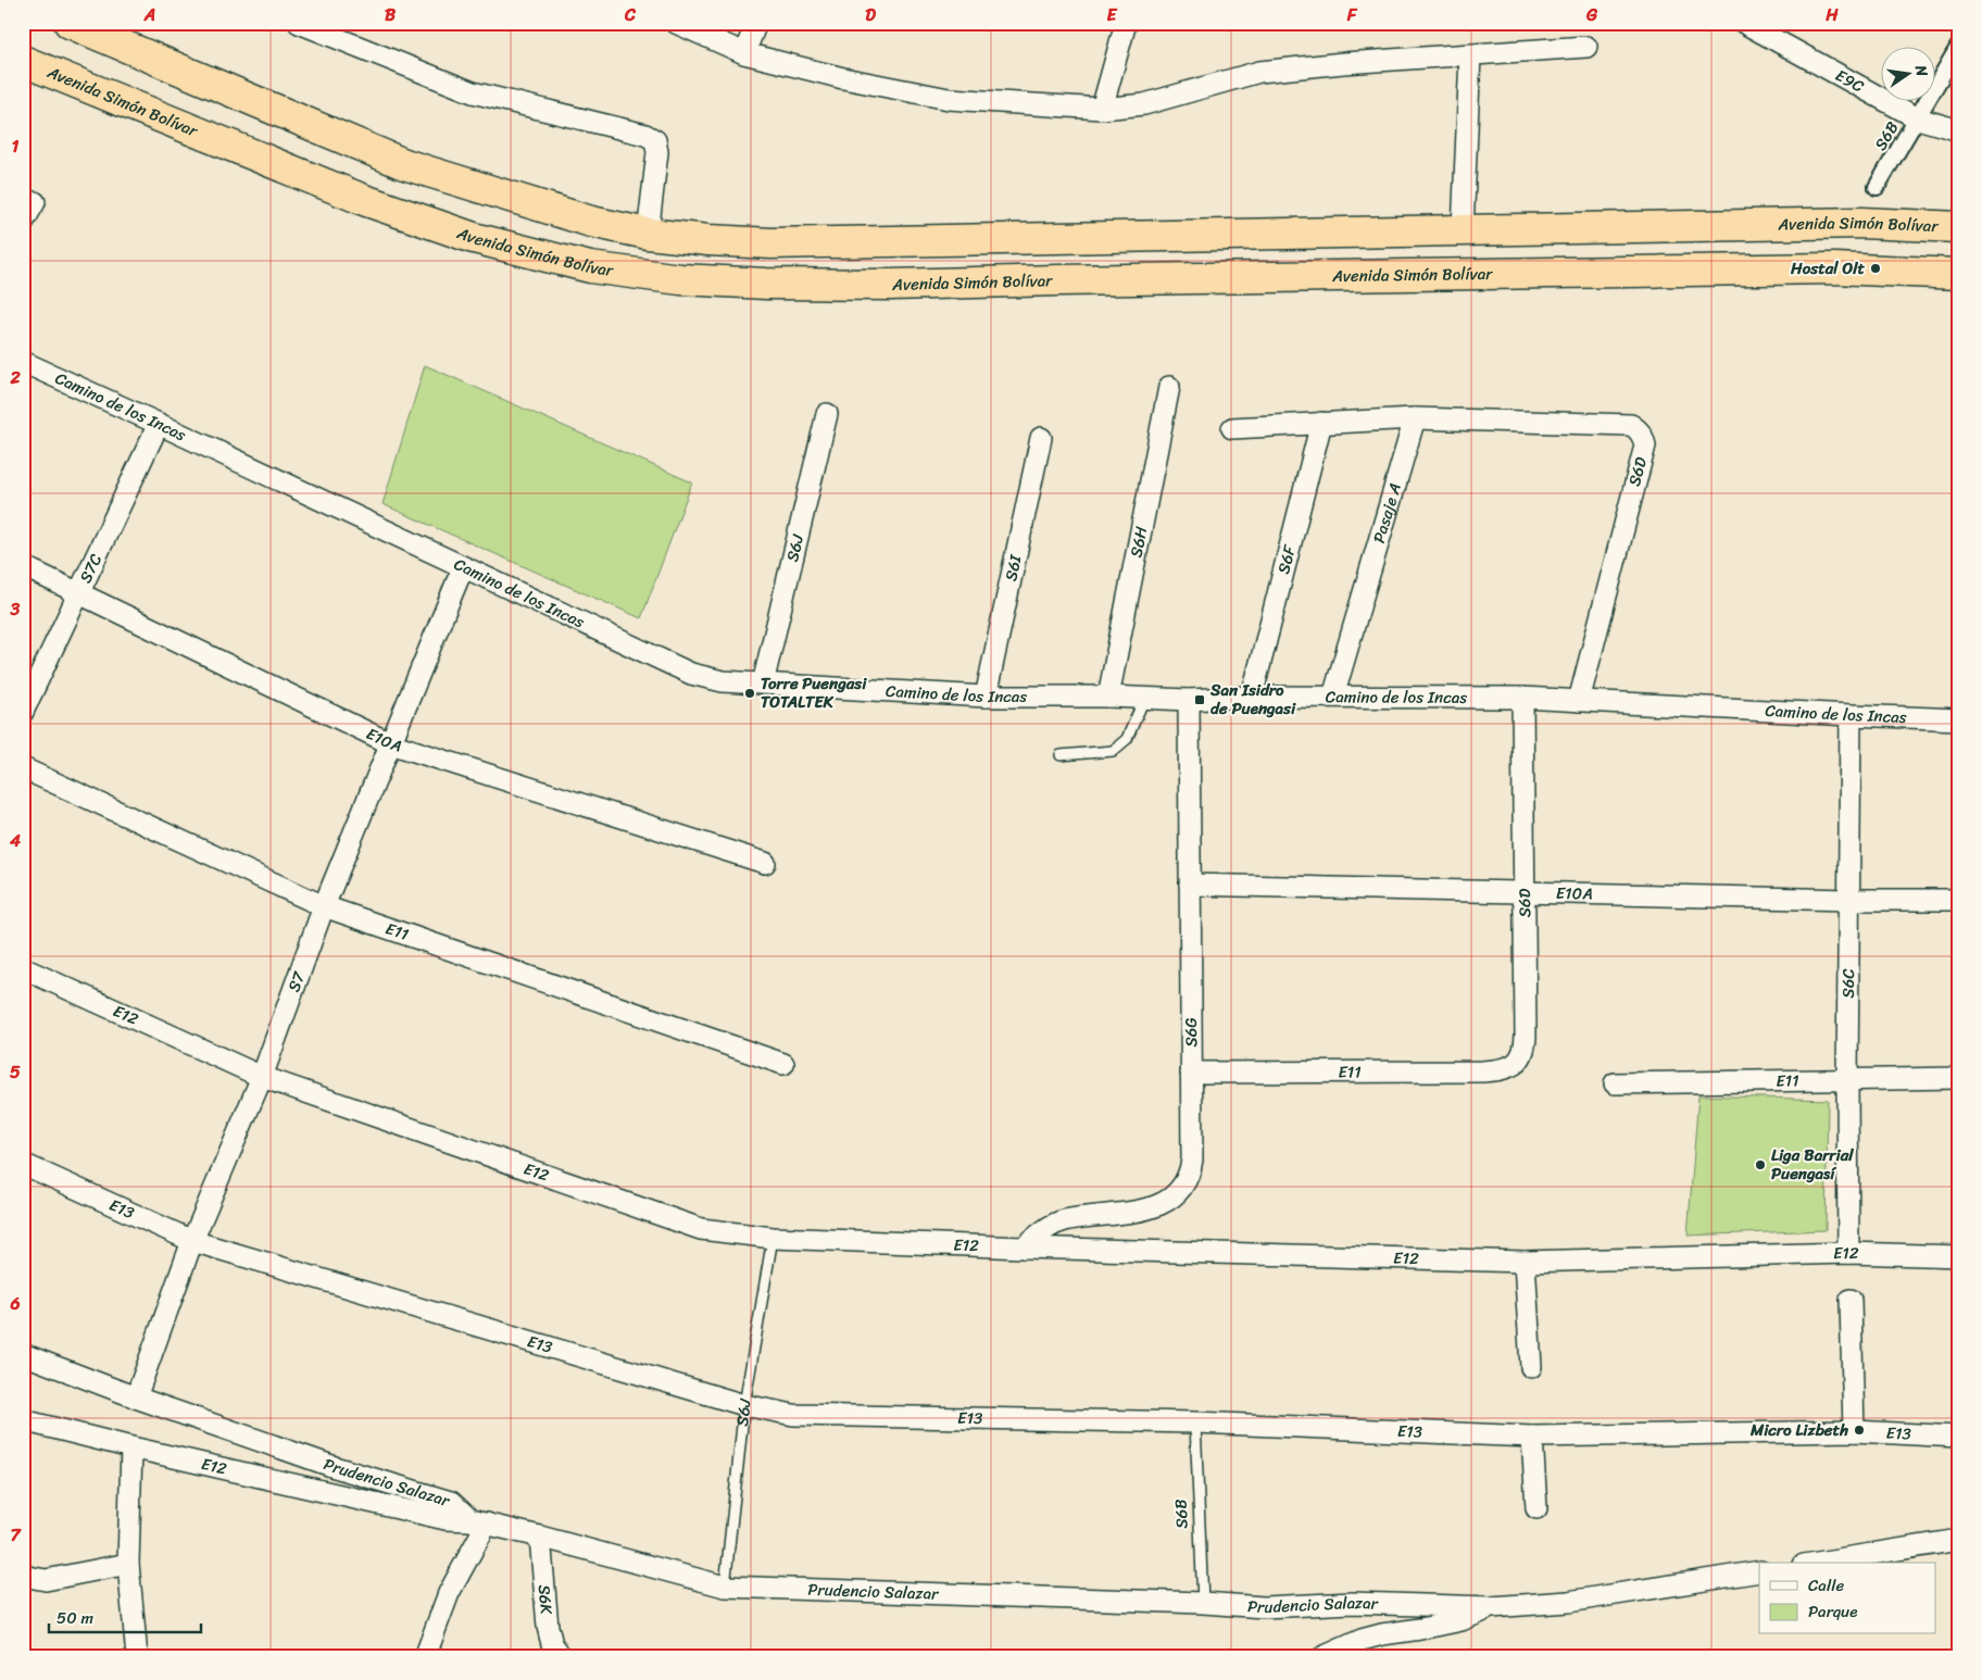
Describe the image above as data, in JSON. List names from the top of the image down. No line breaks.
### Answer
{"streets":{"highway":["Avenida Simón Bolívar"],"street":["E9C","S6B","Camino de los Incas","S6D","Pasaje A","S6H","S6J","S6F","S6I","S7C","E10A","E11","S7","S6C","E12","S6G","E13","Prudencio Salazar","S6K"]},"crossings":[["E9C","S6B"],["S6B","E13"],["S6B","Prudencio Salazar"],["Camino de los Incas","S6D"],["Camino de los Incas","Pasaje A"],["Camino de los Incas","S6H"],["Camino de los Incas","S6J"],["Camino de los Incas","S6F"],["Camino de los Incas","S6I"],["Camino de los Incas","S7C"],["Camino de los Incas","S7"],["Camino de los Incas","S6C"],["Camino de los Incas","S6G"],["S6D","Pasaje A"],["S6D","E10A"],["S6D","E11"],["S6J","E12"],["S6J","E13"],["S6J","Prudencio Salazar"],["S7C","E10A"],["E10A","S7"],["E10A","S6C"],["E10A","S6G"],["E11","S7"],["E11","S6C"],["E11","S6G"],["S7","E12"],["S7","E13"],["S7","Prudencio Salazar"],["S6C","E12"],["E12","S6G"],["E12","Prudencio Salazar"],["Prudencio Salazar","S6K"]],"places":{"other":["Hostal Olt","Torre Puengasi TOTALTEK","Liga Barrial Puengasí","Micro Lizbeth"],"transit":["San Isidro de Puengasi"]},"legend":["Calle","Parque"],"scale_bar":"50 m","north":"right","grid":{"columns":["A","B","C","D","E","F","G","H"],"rows":["1","2","3","4","5","6","7"]}}
